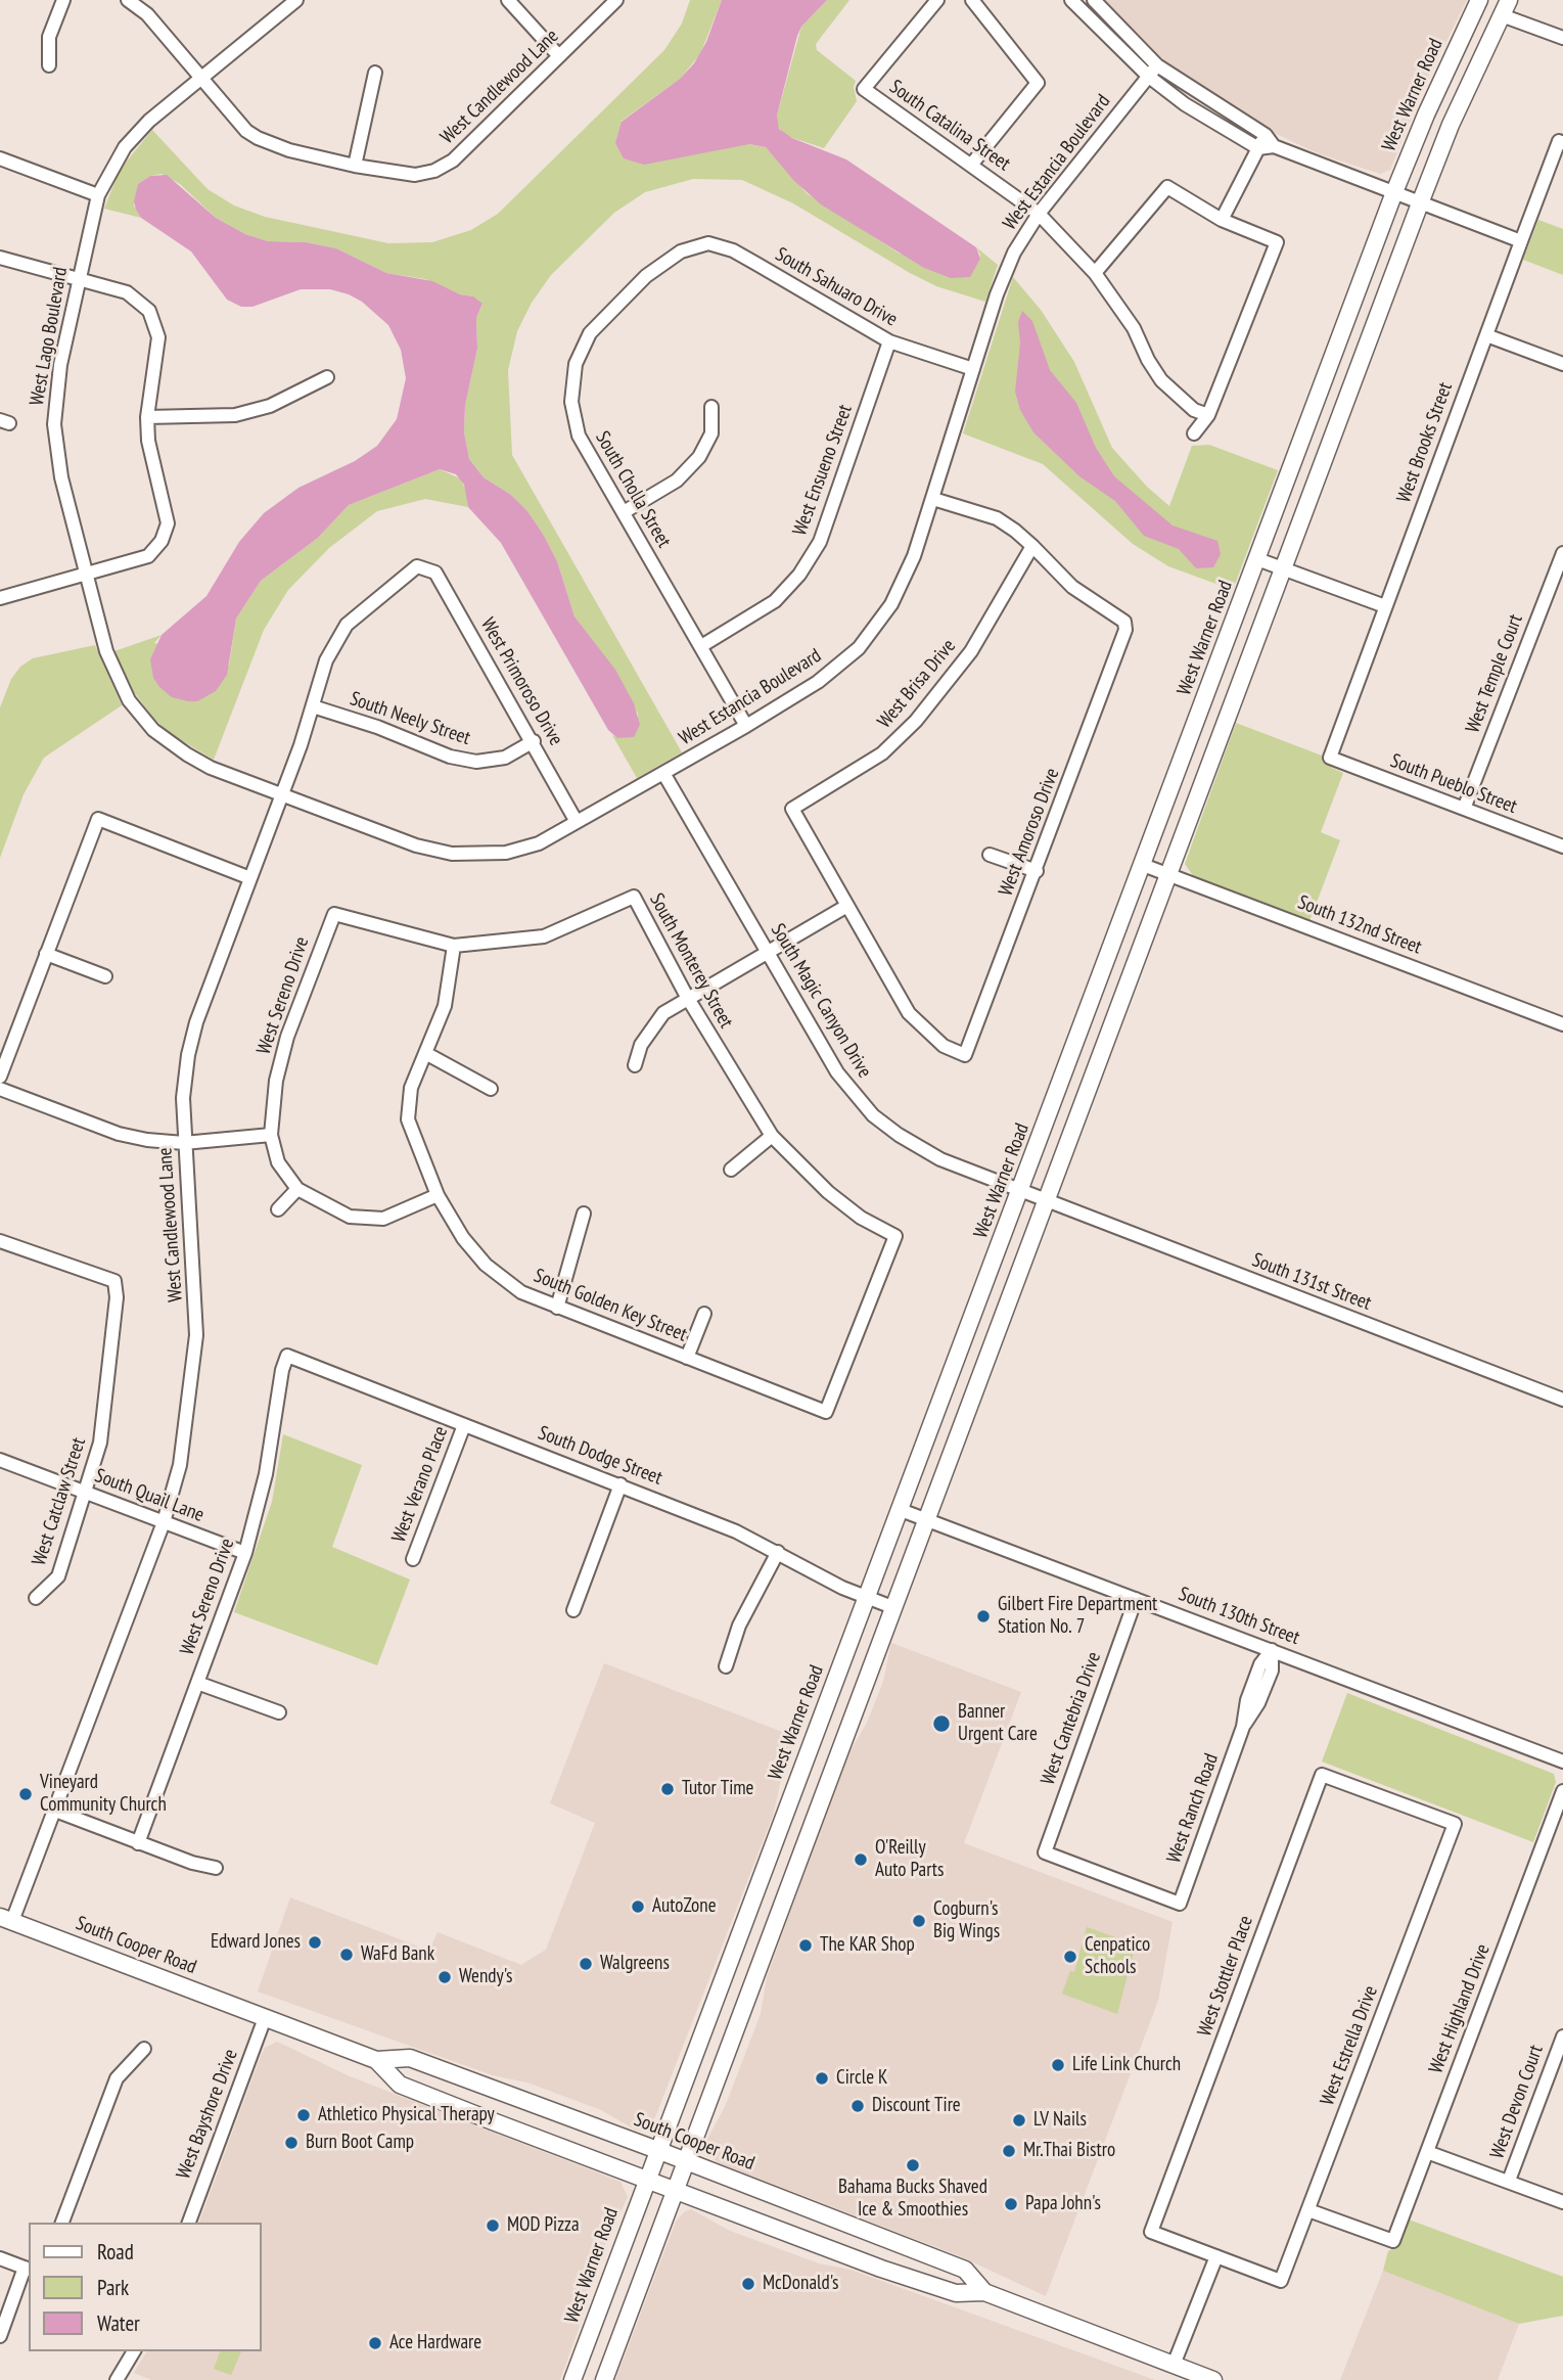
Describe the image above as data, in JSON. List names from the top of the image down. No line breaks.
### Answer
{"streets":{"main road":["West Warner Road","South Cooper Road"],"street":["West Candlewood Lane","South Catalina Street","West Estancia Boulevard","South Sahuaro Drive","West Lago Boulevard","West Brooks Street","West Ensueno Street","South Cholla Street","West Temple Court","West Primoroso Drive","West Brisa Drive","South Neely Street","South Pueblo Street","West Amoroso Drive","South 132nd Street","South Monterey Street","West Sereno Drive","South Magic Canyon Drive","South 131st Street","South Golden Key Street","South Dodge Street","West Verano Place","South Quail Lane","West Catclaw Street","South 130th Street","West Cantebria Drive","West Ranch Road","West Stottler Place","West Highland Drive","West Estrella Drive","West Devon Court","West Bayshore Drive"]},"crossings":[["West Candlewood Lane","West Estancia Boulevard"],["West Candlewood Lane","West Lago Boulevard"],["West Candlewood Lane","West Primoroso Drive"],["West Candlewood Lane","South Neely Street"],["West Candlewood Lane","South Quail Lane"],["West Candlewood Lane","South Cooper Road"],["West Warner Road","South 132nd Street"],["West Warner Road","South Magic Canyon Drive"],["West Warner Road","South Dodge Street"],["West Warner Road","South 130th Street"],["West Warner Road","South Cooper Road"],["South Catalina Street","West Estancia Boulevard"],["West Estancia Boulevard","South Sahuaro Drive"],["West Estancia Boulevard","West Lago Boulevard"],["West Estancia Boulevard","South Cholla Street"],["West Estancia Boulevard","West Primoroso Drive"],["West Estancia Boulevard","South Magic Canyon Drive"],["South Sahuaro Drive","West Ensueno Street"],["South Sahuaro Drive","South Cholla Street"],["West Brooks Street","South Pueblo Street"],["West Ensueno Street","South Cholla Street"],["West Temple Court","South Pueblo Street"],["West Primoroso Drive","South Neely Street"],["West Brisa Drive","West Amoroso Drive"],["South Monterey Street","West Sereno Drive"],["South Monterey Street","South Golden Key Street"],["West Sereno Drive","South Dodge Street"],["West Sereno Drive","South Quail Lane"],["South Magic Canyon Drive","South 131st Street"],["South Dodge Street","West Verano Place"],["South Quail Lane","West Catclaw Street"],["South 130th Street","West Cantebria Drive"],["South 130th Street","West Ranch Road"],["West Cantebria Drive","West Ranch Road"],["South Cooper Road","West Bayshore Drive"],["West Stottler Place","West Estrella Drive"],["West Highland Drive","West Estrella Drive"]],"places":["Gilbert Fire Department Station No. 7","Banner Urgent Care","Tutor Time","Vineyard Community Church","O'Reilly Auto Parts","AutoZone","Cogburn's Big Wings","Edward Jones","The KAR Shop","WaFd Bank","Cenpatico Schools","Walgreens","Wendy's","Life Link Church","Circle K","Discount Tire","Athletico Physical Therapy","LV Nails","Burn Boot Camp","Mr.Thai Bistro","Bahama Bucks Shaved Ice & Smoothies","Papa John's","MOD Pizza","McDonald's","Ace Hardware"],"legend":["Road","Park","Water"]}
